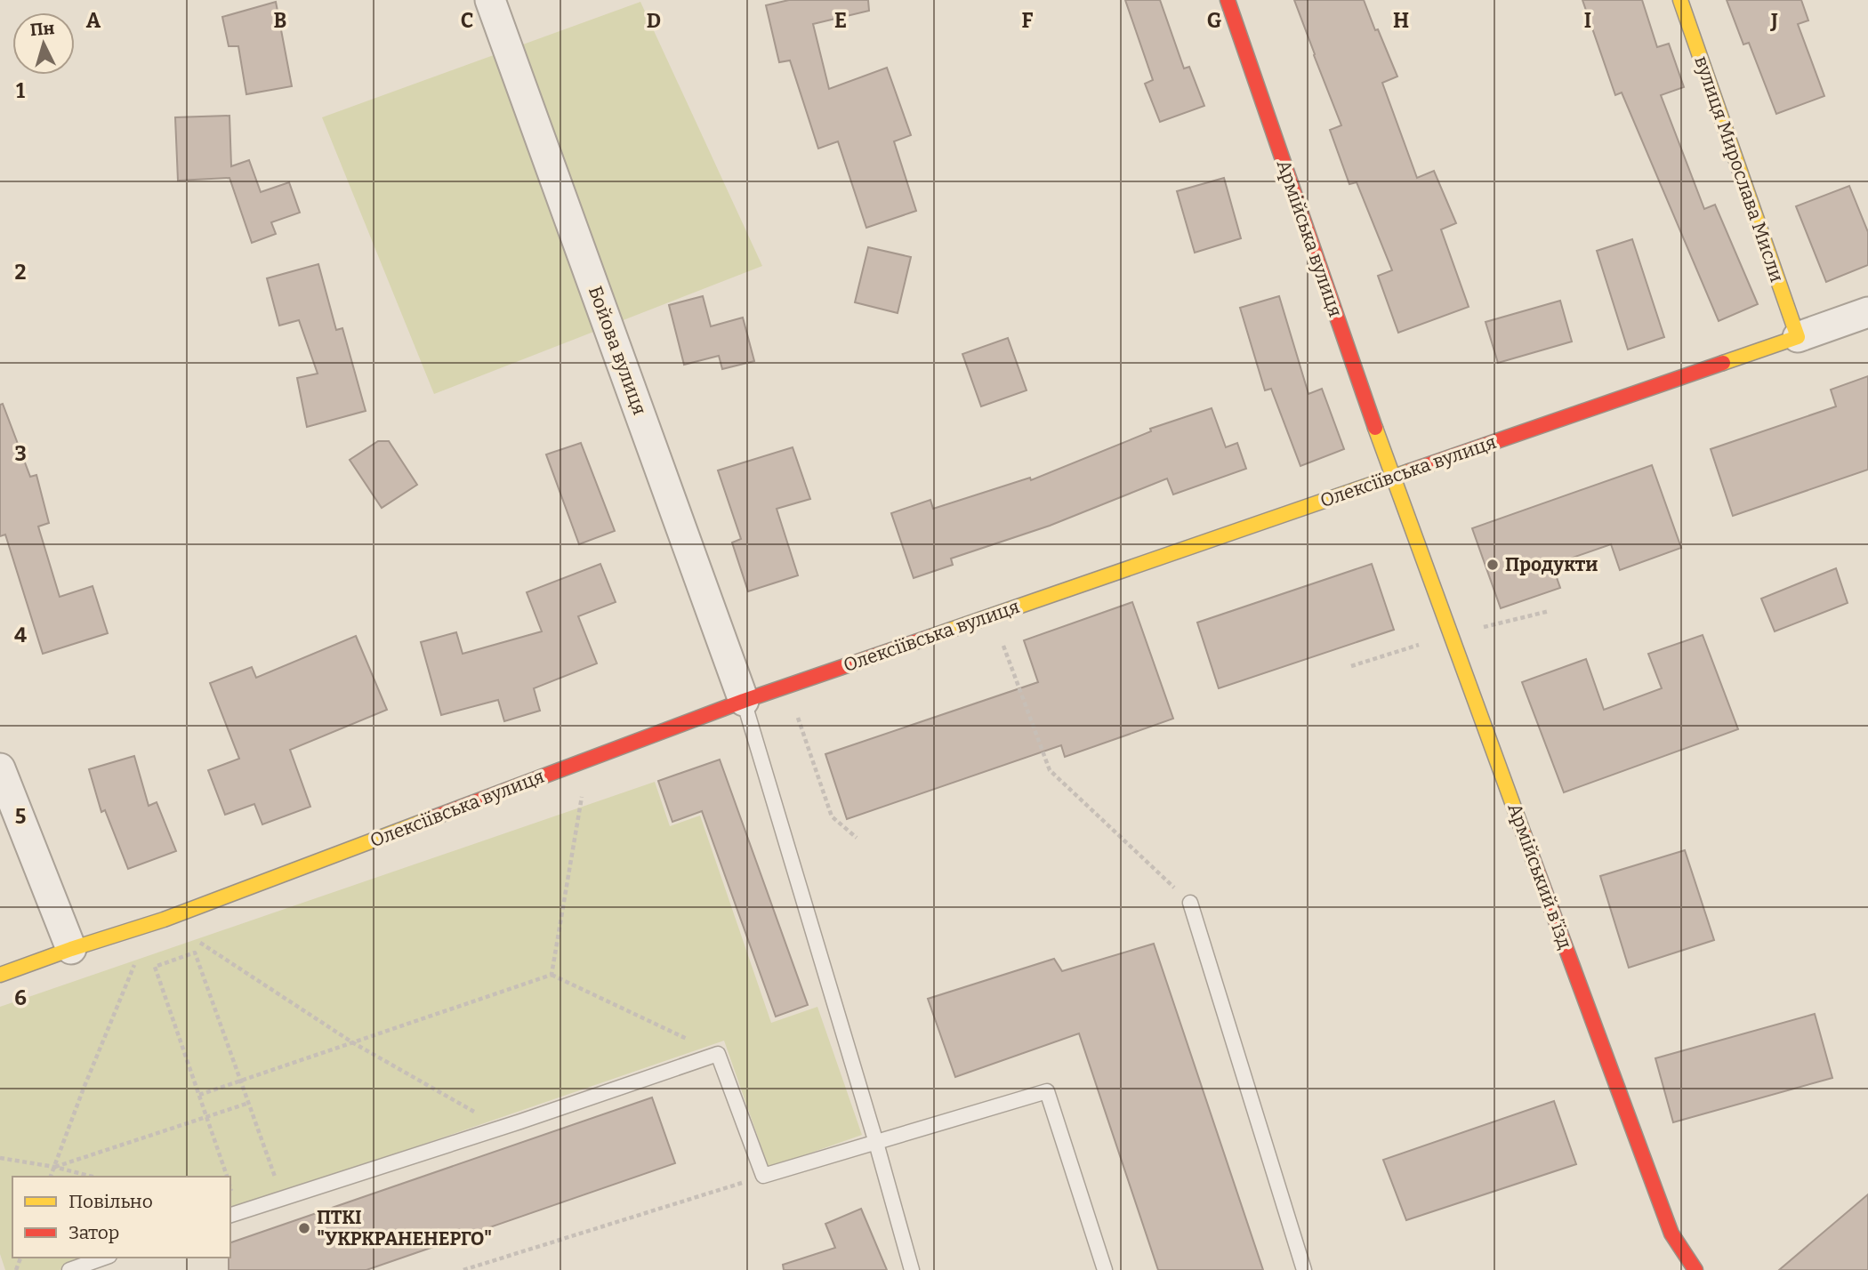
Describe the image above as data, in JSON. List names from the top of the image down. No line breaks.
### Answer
{"streets":{"street":["вулиця Мирослава Мисли","Армійська вулиця","Бойова вулиця","Олексіївська вулиця","Армійський в’їзд"]},"crossings":[["вулиця Мирослава Мисли","Олексіївська вулиця"],["Армійська вулиця","Олексіївська вулиця"],["Армійська вулиця","Армійський в’їзд"],["Бойова вулиця","Олексіївська вулиця"],["Олексіївська вулиця","Армійський в’їзд"]],"places":["Продукти","ПТКІ \"УКРКРАНЕНЕРГО\""],"legend":["Повільно","Затор"],"north":"top","grid":{"columns":["A","B","C","D","E","F","G","H","I","J"],"rows":["1","2","3","4","5","6"]}}
